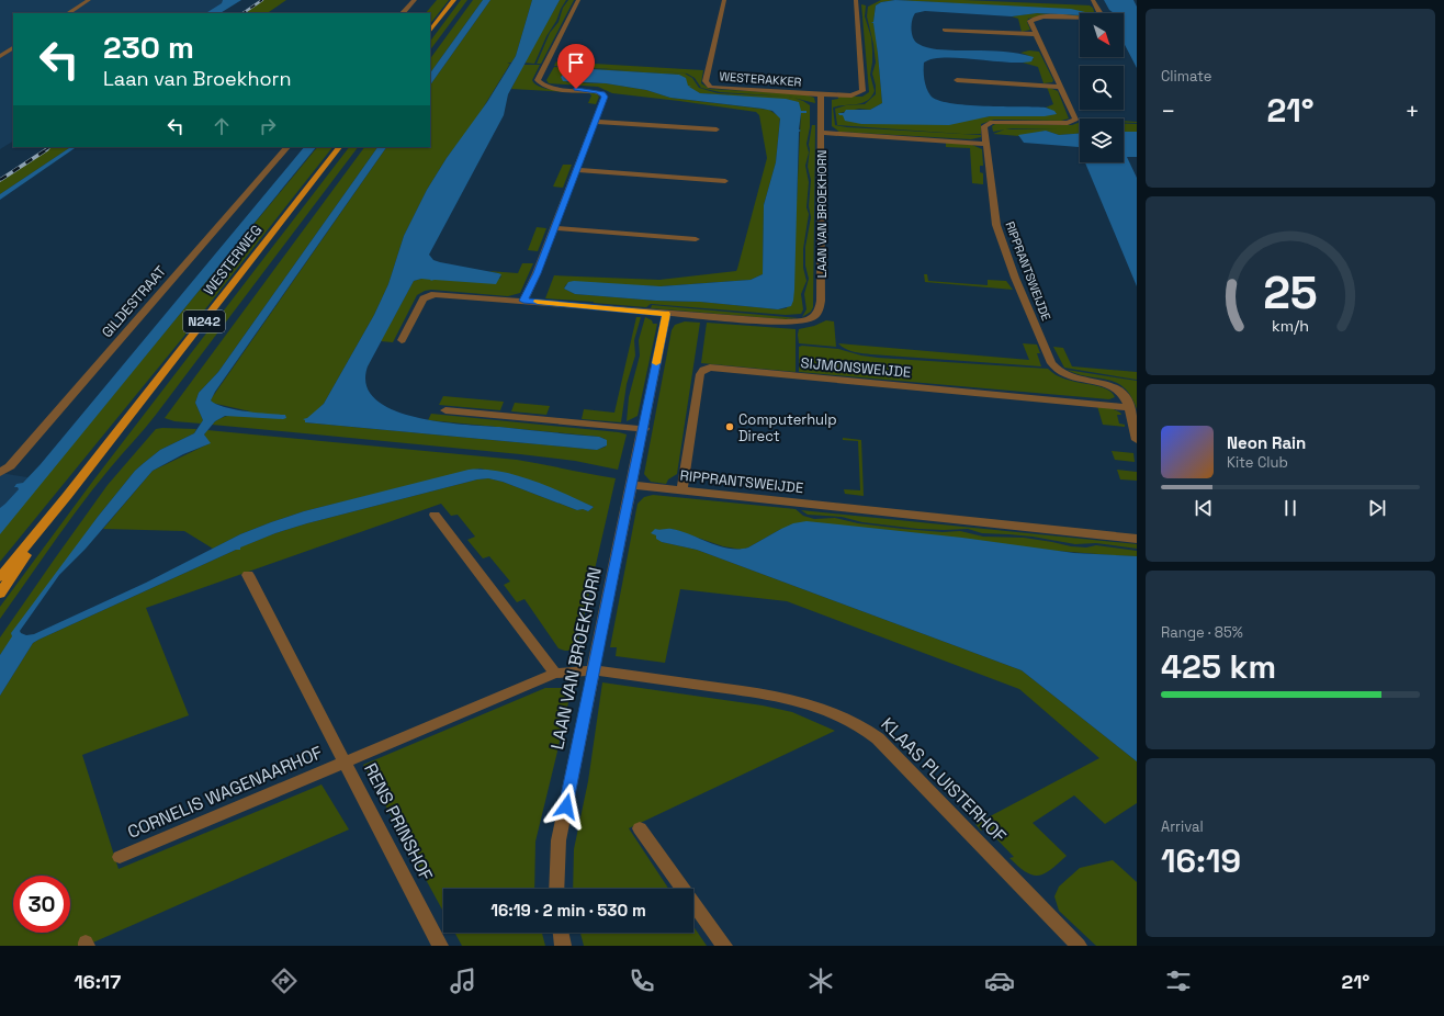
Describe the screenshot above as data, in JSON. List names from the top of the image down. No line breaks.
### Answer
{"streets":{"main road":["WESTERWEG","N242"],"street":["WESTERAKKER","LAAN VAN BROEKHORN","RIPPRANTSWEIJDE","GILDESTRAAT","SIJMONSWEIJDE","KLAAS PLUISTERHOF","CORNELIS WAGENAARHOF","RENS PRINSHOF"]},"crossings":[["WESTERAKKER","LAAN VAN BROEKHORN"],["LAAN VAN BROEKHORN","RIPPRANTSWEIJDE"],["LAAN VAN BROEKHORN","KLAAS PLUISTERHOF"],["LAAN VAN BROEKHORN","CORNELIS WAGENAARHOF"],["RIPPRANTSWEIJDE","SIJMONSWEIJDE"],["KLAAS PLUISTERHOF","CORNELIS WAGENAARHOF"],["CORNELIS WAGENAARHOF","RENS PRINSHOF"]],"places":["Computerhulp Direct"],"north":"bottom right","page":{"tile":["Climate",["Range · 85%","425 km"],["Arrival","16:19"]],"turn":["230 m","Laan van Broekhorn"],"heat":["−","21°","+"],"song":["Neon Rain","Kite Club"],"limit":"30","trip":"16:19 · 2 min · 530 m","tabs":["16:17","21°"],"gauge":["25","km/h"]}}
